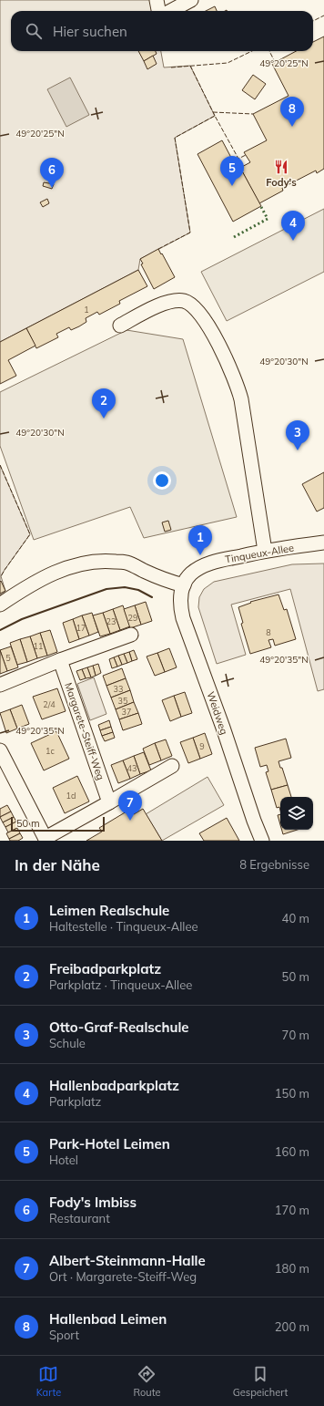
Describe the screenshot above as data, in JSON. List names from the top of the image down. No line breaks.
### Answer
{"streets":{"street":["Tinqueux-Allee","Weidweg","Margarete-Steiff-Weg"]},"crossings":[["Tinqueux-Allee","Weidweg"]],"places":{"restaurant":["Fody's"]},"house_numbers":["1","29","23","17","8","11","5","33","35","2/4","37","9","1c","43","1d"],"scale_bar":"50 m","page":{"search":"Hier suchen","pins":["8","5","6","4","2","3","1","7"],"scale":"50 m","heading":["In der Nähe","8 Ergebnisse"],"list":[{"mark":"1","name":"Leimen Realschule","note":"Haltestelle · Tinqueux-Allee","value":"40 m"},{"mark":"2","name":"Freibadparkplatz","note":"Parkplatz · Tinqueux-Allee","value":"50 m"},{"mark":"3","name":"Otto-Graf-Realschule","note":"Schule","value":"70 m"},{"mark":"4","name":"Hallenbadparkplatz","note":"Parkplatz","value":"150 m"},{"mark":"5","name":"Park-Hotel Leimen","note":"Hotel","value":"160 m"},{"mark":"6","name":"Fody's Imbiss","note":"Restaurant","value":"170 m"},{"mark":"7","name":"Albert-Steinmann-Halle","note":"Ort · Margarete-Steiff-Weg","value":"180 m"},{"mark":"8","name":"Hallenbad Leimen","note":"Sport","value":"200 m"}],"nav":["Karte","Route","Gespeichert"]},"coordinates":["49°20'25\"N","49°20'30\"N","49°20'35\"N"]}
